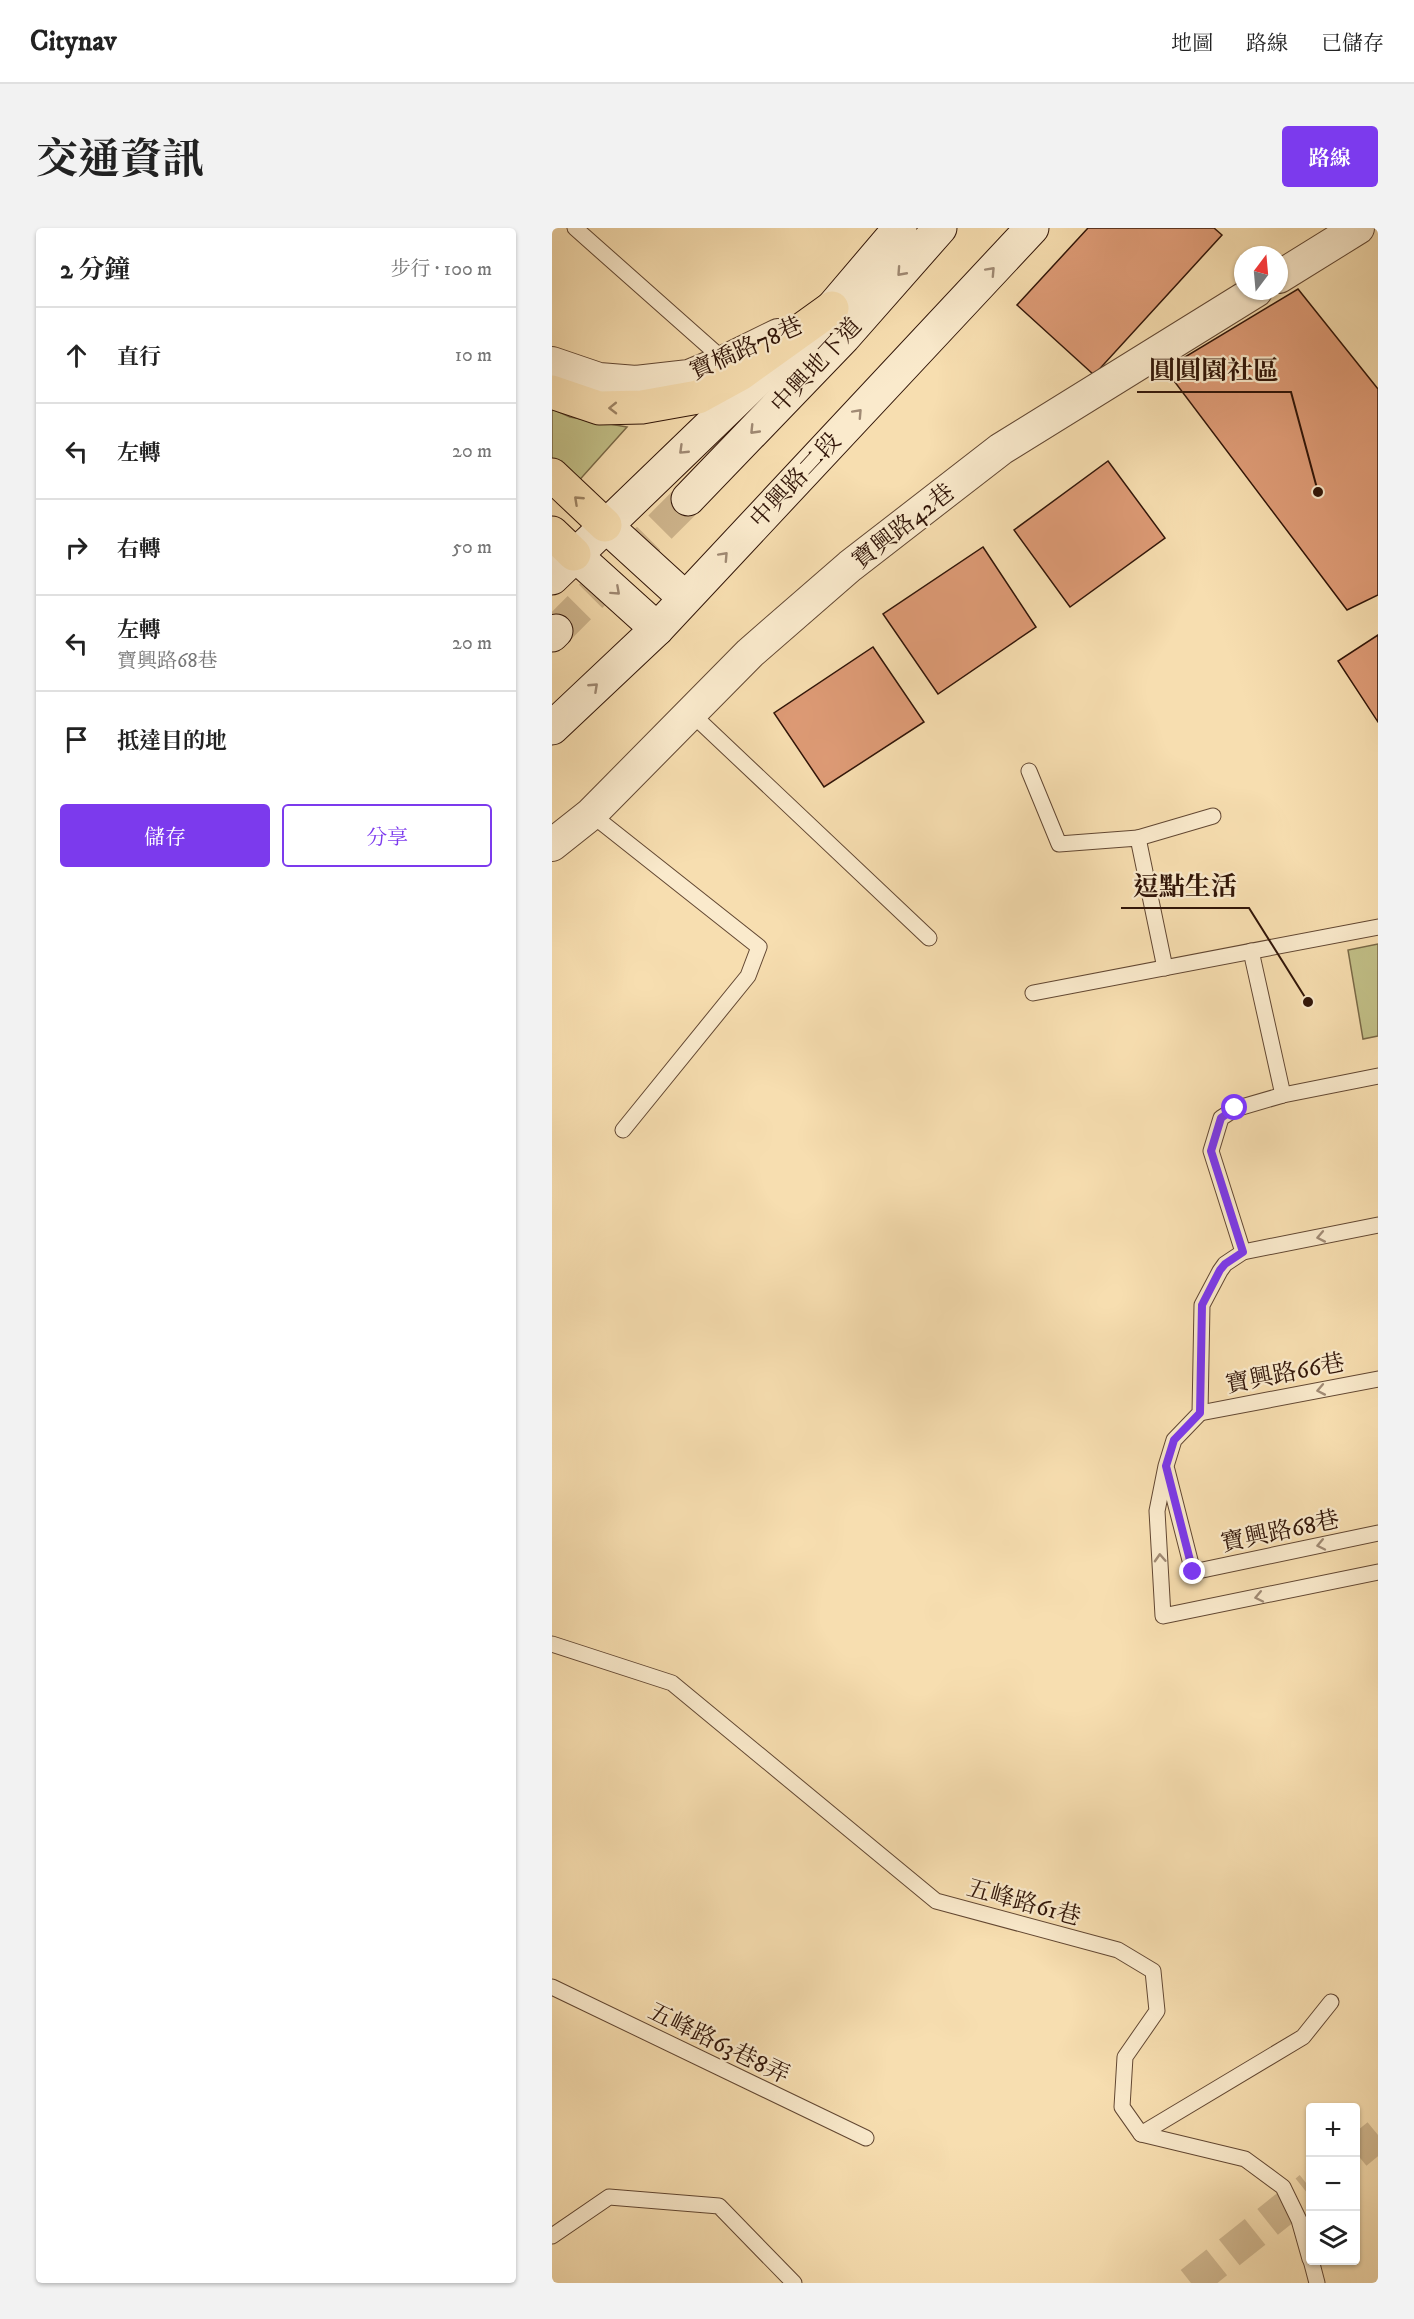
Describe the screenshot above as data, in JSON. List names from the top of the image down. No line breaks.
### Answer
{"streets":{"street":["寶橋路78巷","中興地下道","中興路二段","寶興路42巷"],"lane":["寶興路66巷","寶興路68巷","五峰路61巷","五峰路63巷8弄"]},"one_way":["寶興路66巷"],"places":["圓圓園社區","逗點生活"],"north":"top","page":{"header":"Citynav","nav":["地圖","路線","已儲存"],"title":"交通資訊","buttons":["路線",["儲存","分享"]],"heading":["2 分鐘","步行 · 100 m"],"list":[["直行","10 m"],["左轉","20 m"],["右轉","50 m"],["左轉","寶興路68巷","20 m"],"抵達目的地"],"map_buttons":["+","−"]}}
